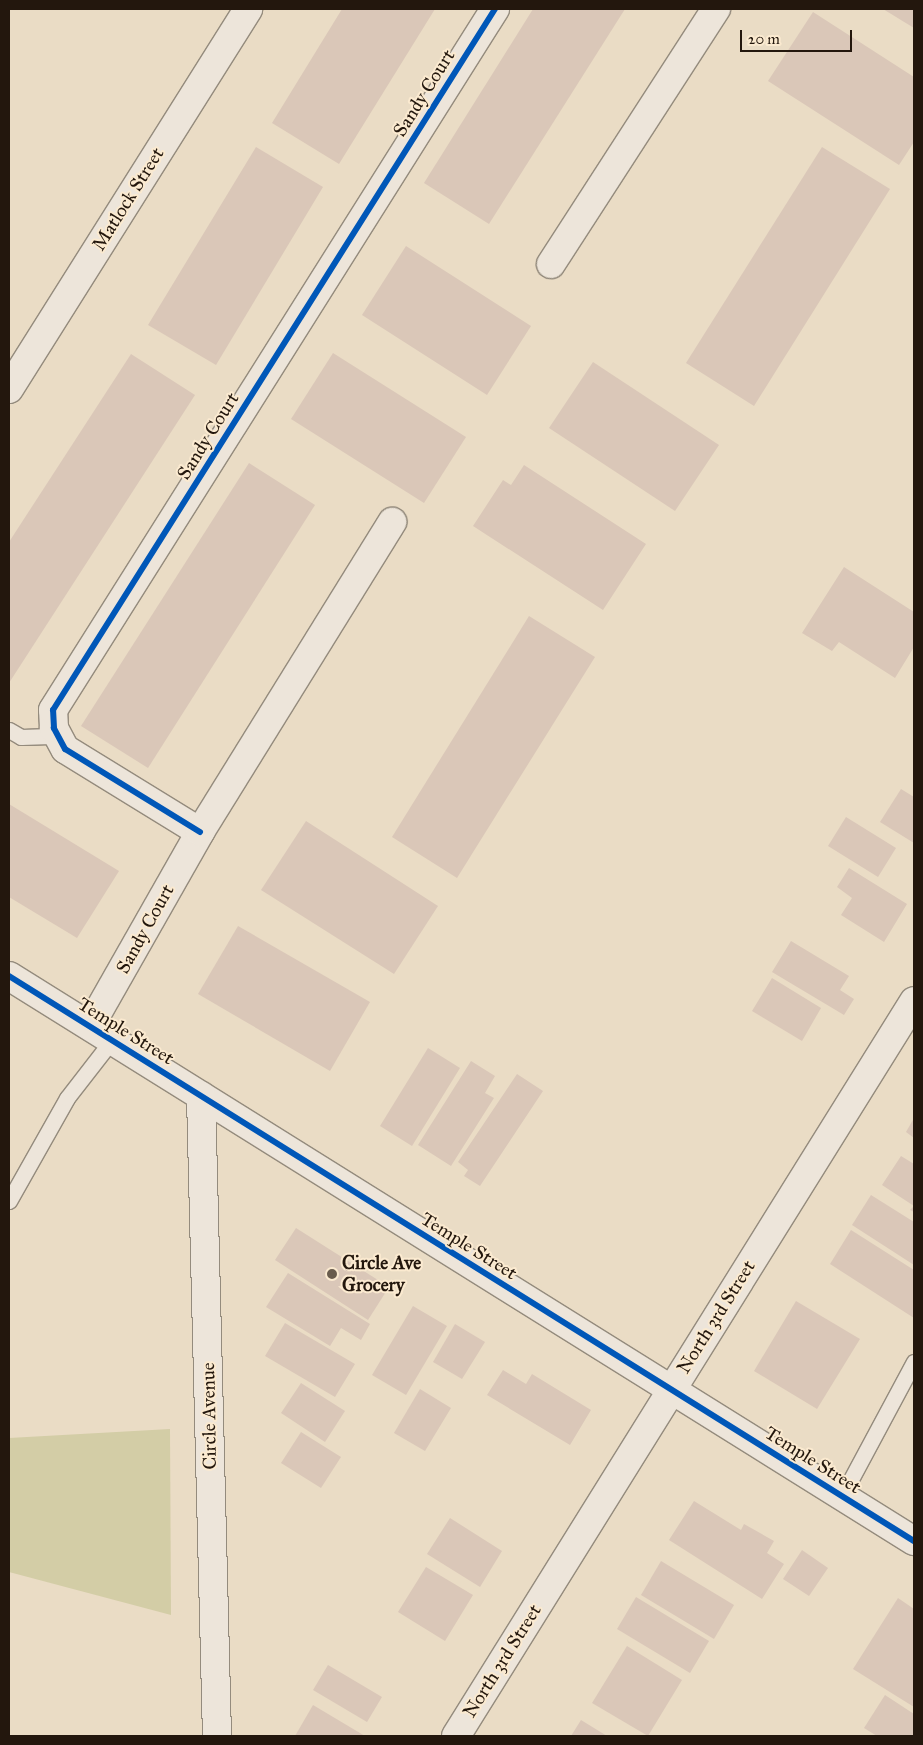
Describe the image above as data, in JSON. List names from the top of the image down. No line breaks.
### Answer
{"streets":{"street":["Sandy Court","Matlock Street","Temple Street","North 3rd Street","Circle Avenue"]},"crossings":[["Sandy Court","Temple Street"],["Temple Street","North 3rd Street"],["Temple Street","Circle Avenue"]],"places":["Circle Ave Grocery"],"scale_bar":"20 m"}
